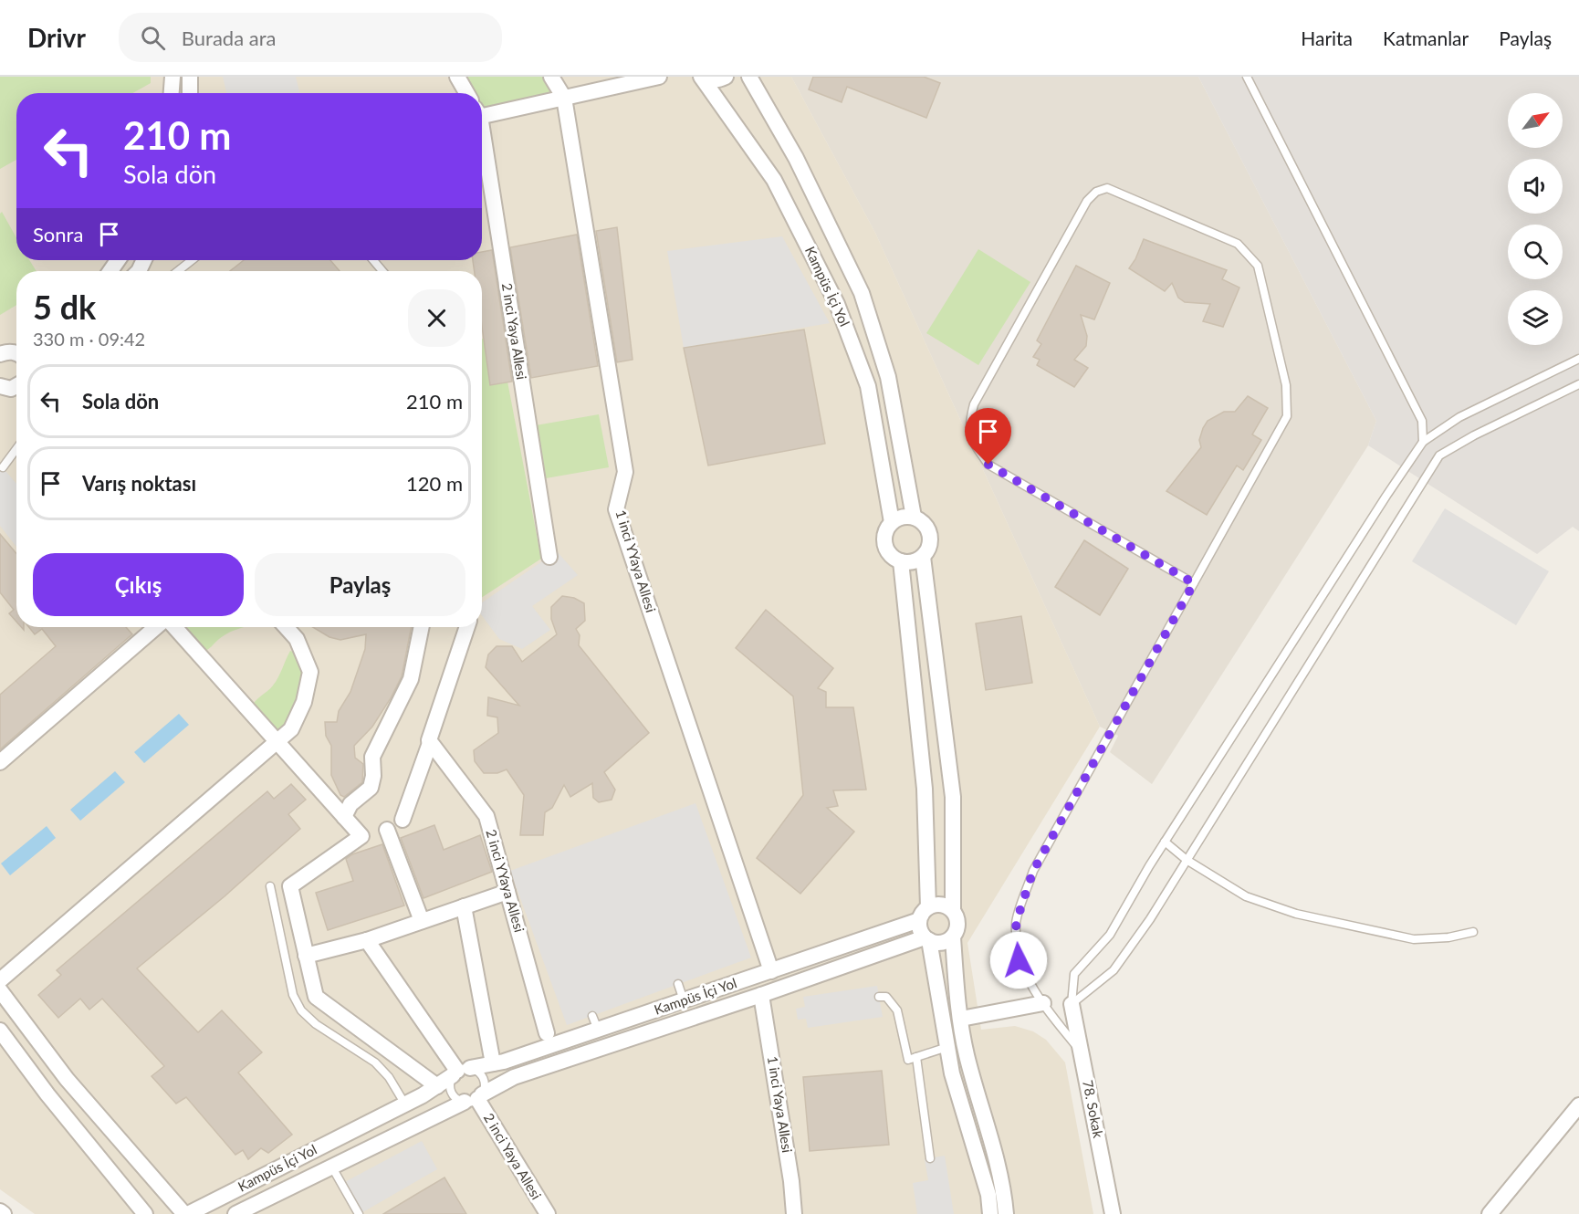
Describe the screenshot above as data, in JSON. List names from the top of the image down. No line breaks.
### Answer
{"streets":{"street":["Kampüs İçi Yol","2 inci Yaya Allesi","1 inci YYaya Allesi","2 inci YYaya Allesi","1 inci Yaya Allesi","78. Sokak"]},"crossings":[["Kampüs İçi Yol","2 inci Yaya Allesi"],["Kampüs İçi Yol","1 inci YYaya Allesi"],["Kampüs İçi Yol","1 inci Yaya Allesi"]],"north":"top right","page":{"header":"Drivr","search":"Burada ara","nav":["Harita","Katmanlar","Paylaş"],"turn":["210 m","Sola dön"],"then":"Sonra","heading":["5 dk","330 m · 09:42"],"list":[{"name":"Sola dön","value":"210 m"},{"name":"Varış noktası","value":"120 m"}],"buttons":["Çıkış","Paylaş"]}}
